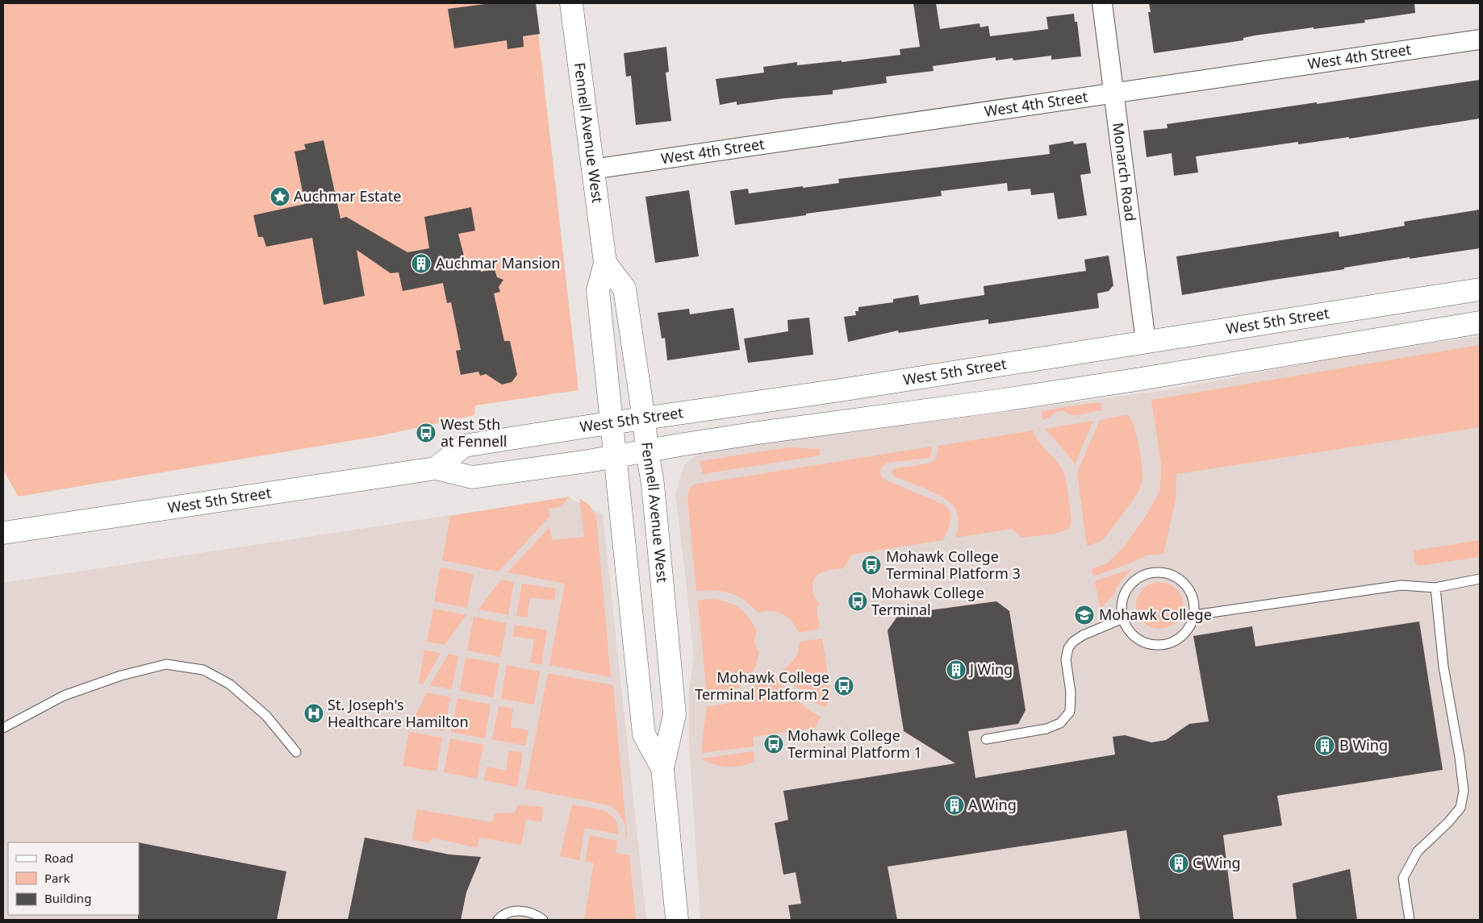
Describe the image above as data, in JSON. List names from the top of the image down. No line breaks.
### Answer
{"streets":{"main road":["Fennell Avenue West","West 5th Street"],"street":["West 4th Street","Monarch Road"]},"crossings":[["West 4th Street","Fennell Avenue West"],["West 4th Street","Monarch Road"],["Fennell Avenue West","West 5th Street"],["Monarch Road","West 5th Street"]],"places":{"place":["Auchmar Estate"],"building":["Auchmar Mansion","J Wing","B Wing","A Wing","C Wing"],"bus stop":["West 5th at Fennell","Mohawk College Terminal Platform 3","Mohawk College Terminal","Mohawk College Terminal Platform 2","Mohawk College Terminal Platform 1"],"school or university":["Mohawk College"],"hospital":["St. Joseph's Healthcare Hamilton"]},"legend":["Road","Park","Building"]}
